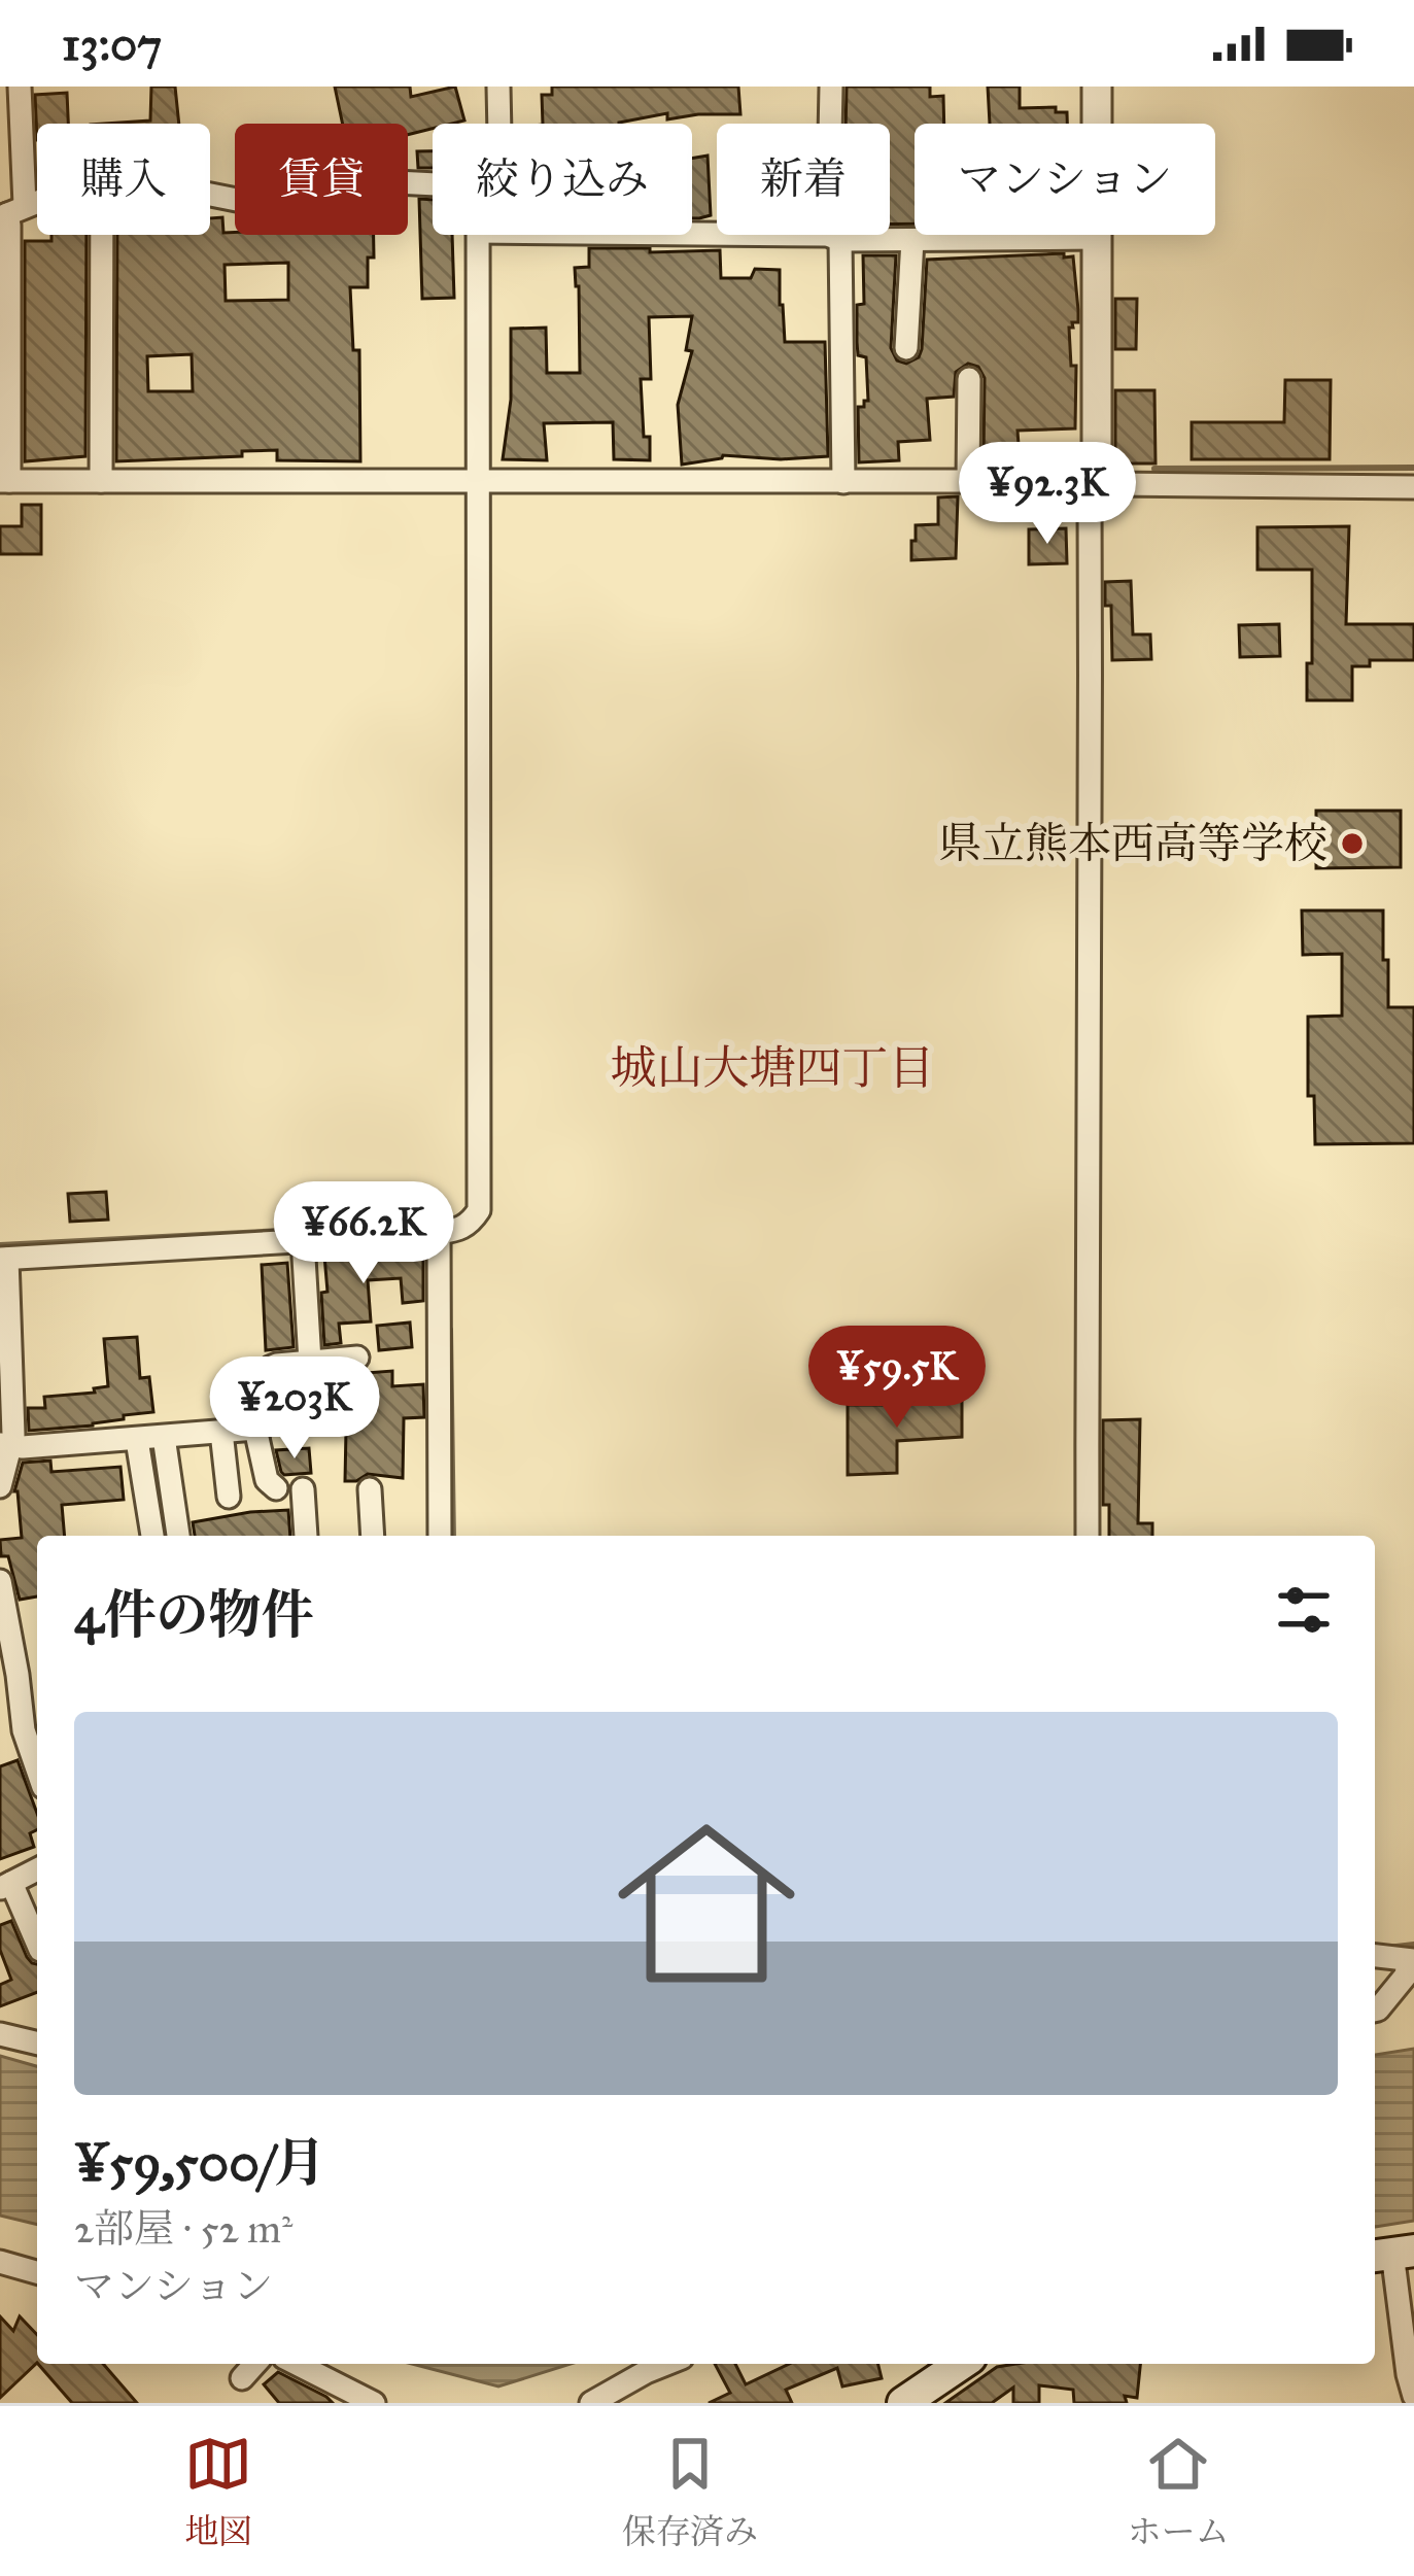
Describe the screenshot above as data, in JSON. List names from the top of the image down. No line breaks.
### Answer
{"districts":["城山大塘四丁目"],"places":["県立熊本西高等学校"],"page":{"status":"13:07","chip":["購入","賃貸","絞り込み","新着","マンション"],"price":["¥92.3K","¥66.2K","¥59.5K","¥203K"],"heading":"4件の物件","list":[{"name":"¥59,500/月","note":"2部屋 · 52 m² · マンション"}],"tabs":["地図","保存済み","ホーム"]}}
